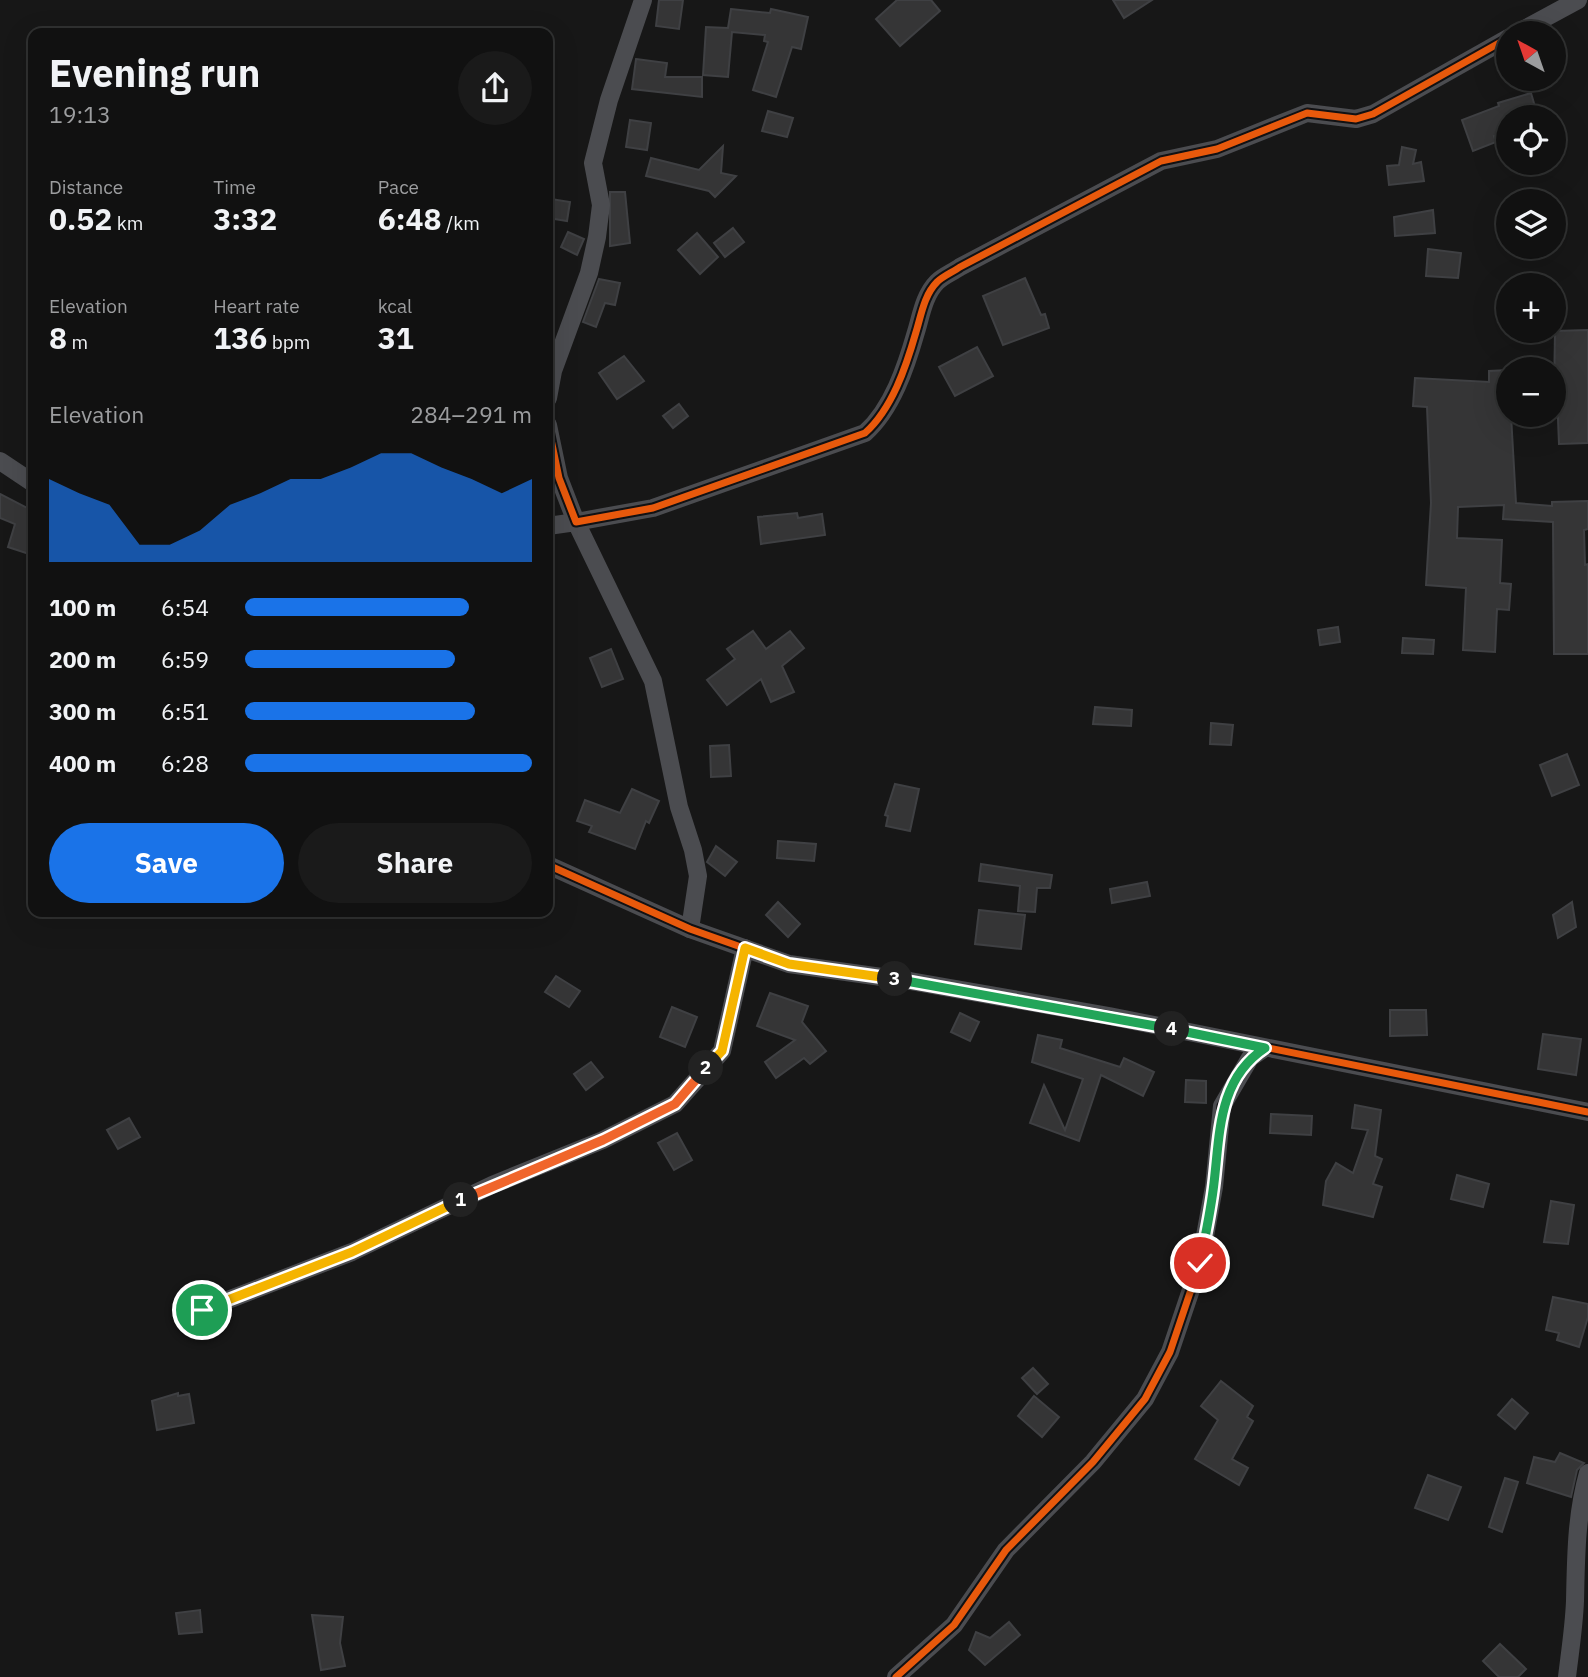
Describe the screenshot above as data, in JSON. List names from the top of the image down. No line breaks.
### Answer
{"north":"top left","page":{"map_buttons":["+","−"],"heading":["Evening run","19:13"],"stats":[["Distance","0.52 km"],["Time","3:32"],["Pace","6:48 /km"],["Elevation","8 m"],["Heart rate","136 bpm"],["kcal","31"]],"chart":["Elevation","284–291 m"],"list":[{"name":"100 m","note":"6:54"},{"name":"200 m","note":"6:59"},{"name":"300 m","note":"6:51"},{"name":"400 m","note":"6:28"}],"buttons":["Save","Share"],"pins":["3","4","2","1"]}}
